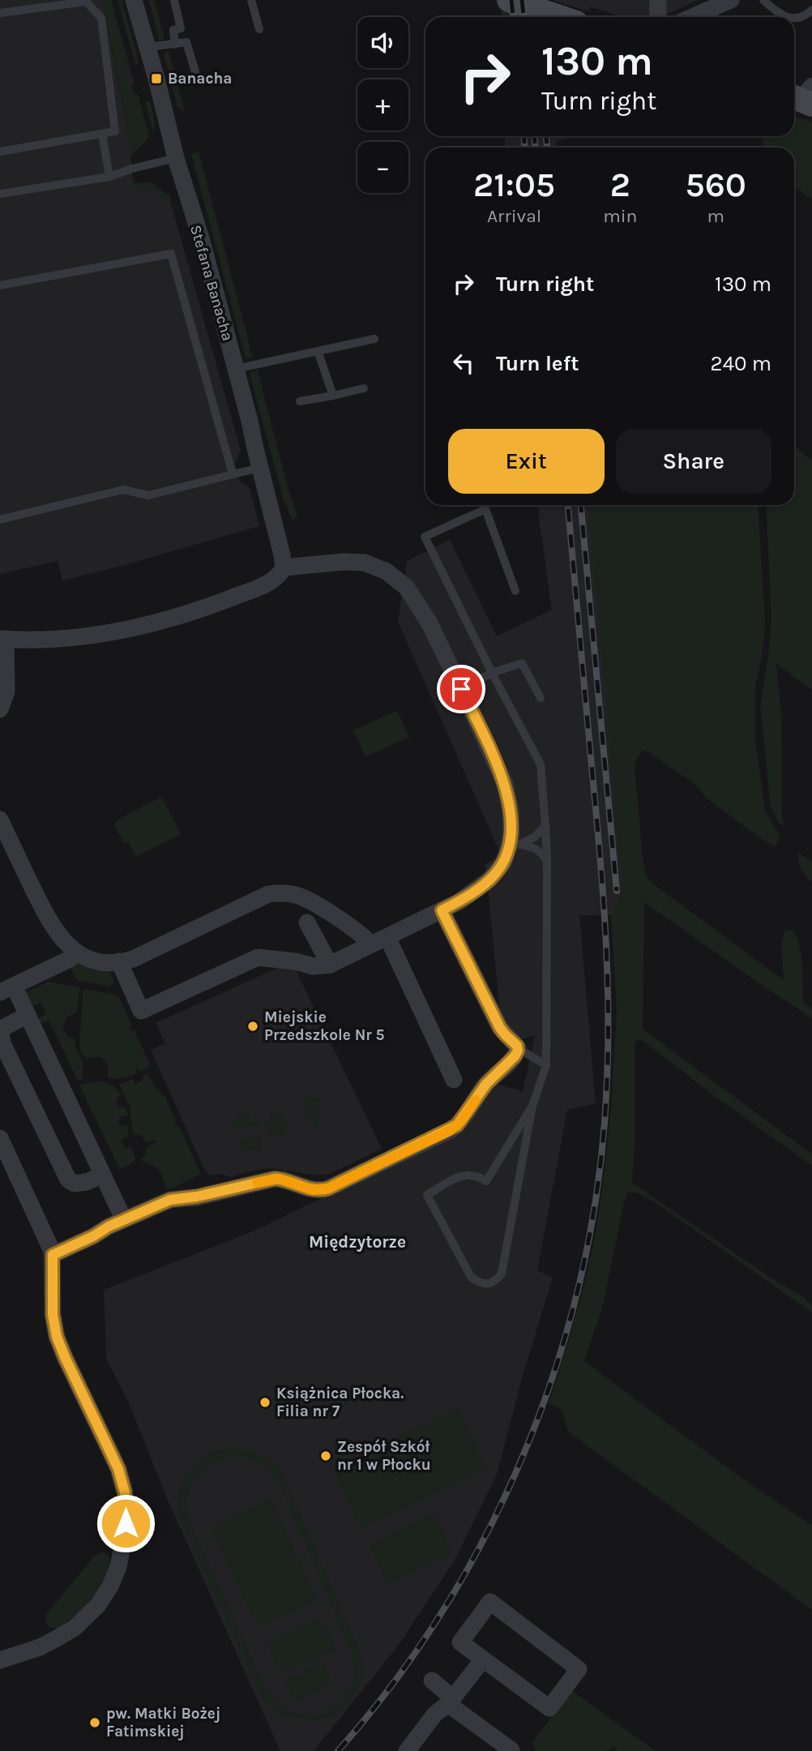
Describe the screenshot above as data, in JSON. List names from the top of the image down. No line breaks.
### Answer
{"streets":{"street":["Stefana Banacha"]},"districts":["Międzytorze"],"places":{"transit":["Banacha"],"other":["Miejskie Przedszkole Nr 5","Książnica Płocka. Filia nr 7","Zespół Szkół nr 1 w Płocku","pw. Matki Bożej Fatimskiej"]},"page":{"map_buttons":["+","−"],"turn":["130 m","Turn right"],"eta":["21:05","Arrival","2","min","560","m"],"list":[{"name":"Turn right","value":"130 m"},{"name":"Turn left","value":"240 m"}],"buttons":["Exit","Share"]}}
